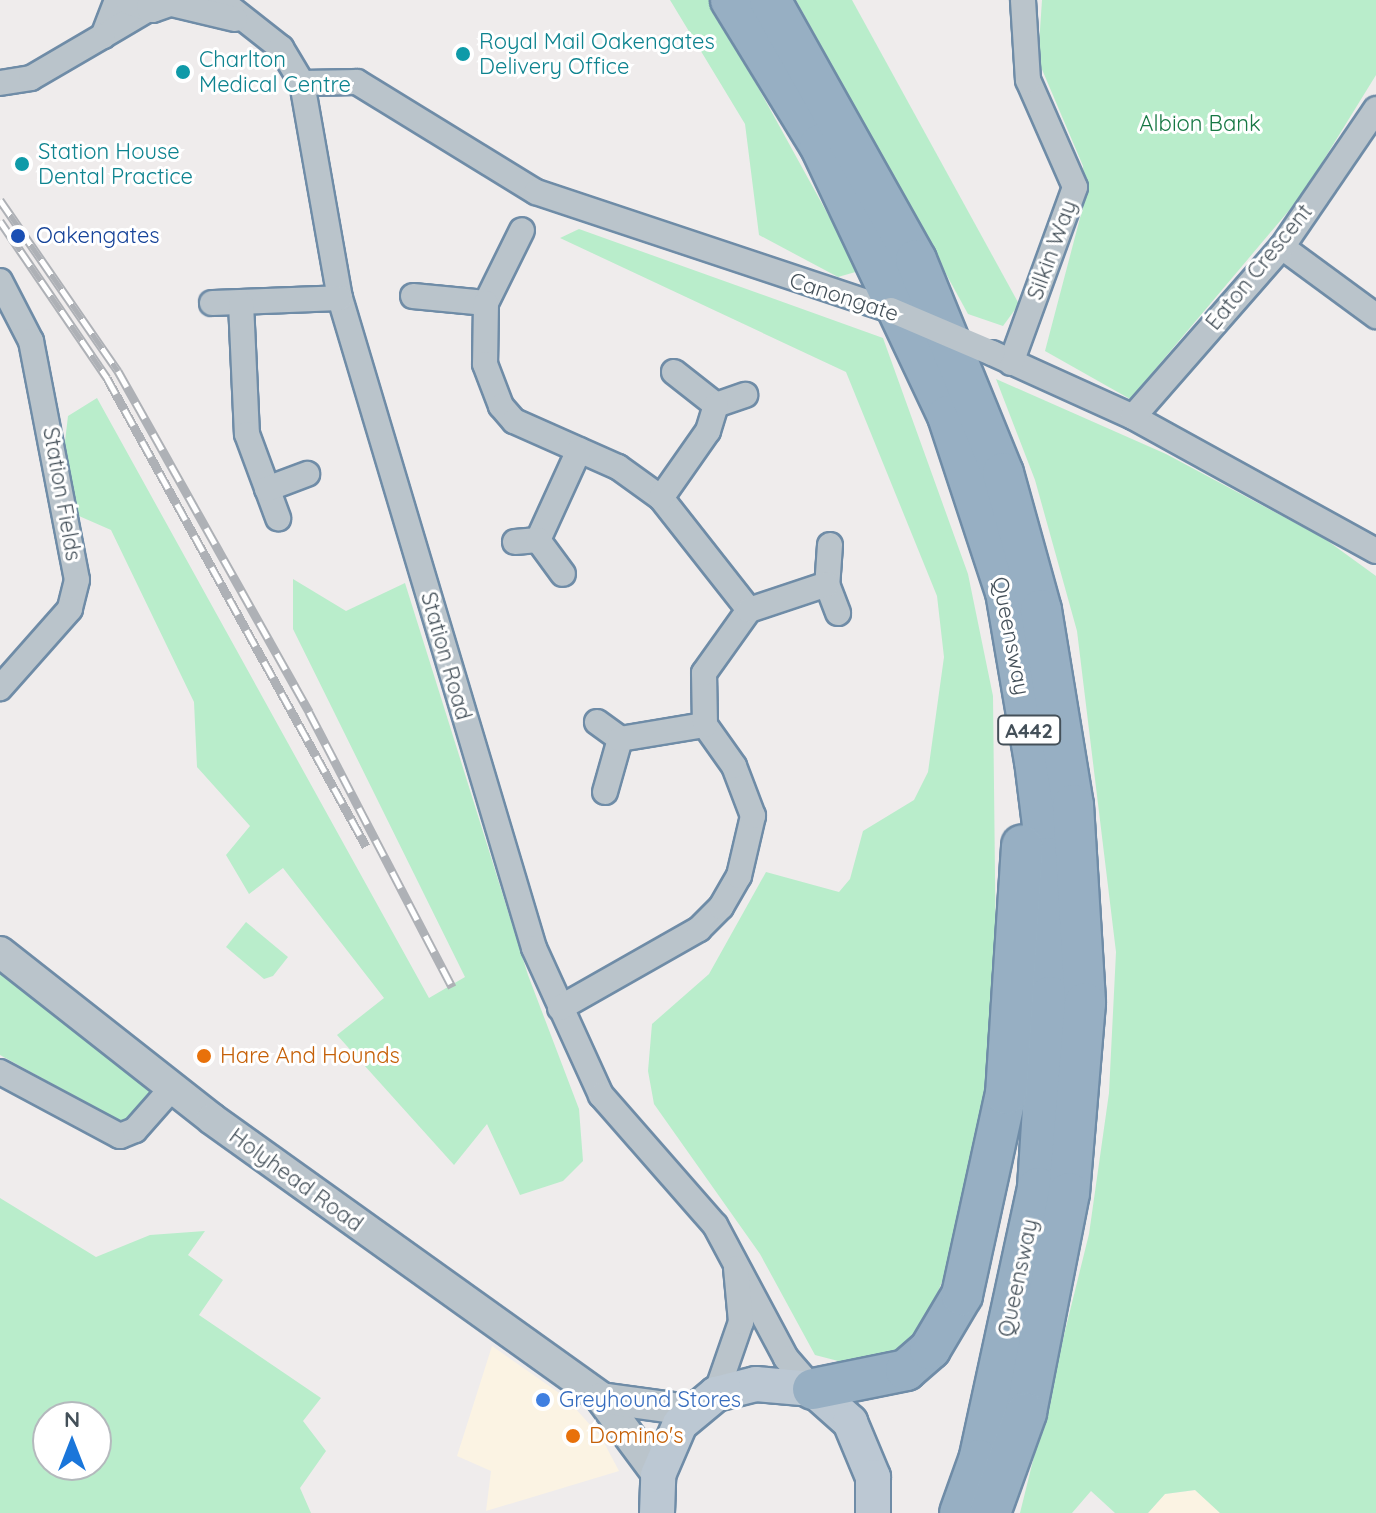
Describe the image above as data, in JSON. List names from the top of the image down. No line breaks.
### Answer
{"streets":{"highway":["Queensway","A442"],"street":["Silkin Way","Eaton Crescent","Canongate","Station Fields","Station Road","Holyhead Road"]},"crossings":[["Silkin Way","Canongate"],["Eaton Crescent","Canongate"],["Canongate","Station Road"],["Queensway","A442"],["Station Road","A442"]],"parks":["Albion Bank"],"places":["Royal Mail Oakengates Delivery Office","Charlton Medical Centre","Station House Dental Practice","Oakengates","Hare And Hounds","Greyhound Stores","Domino's"],"north":"top"}
